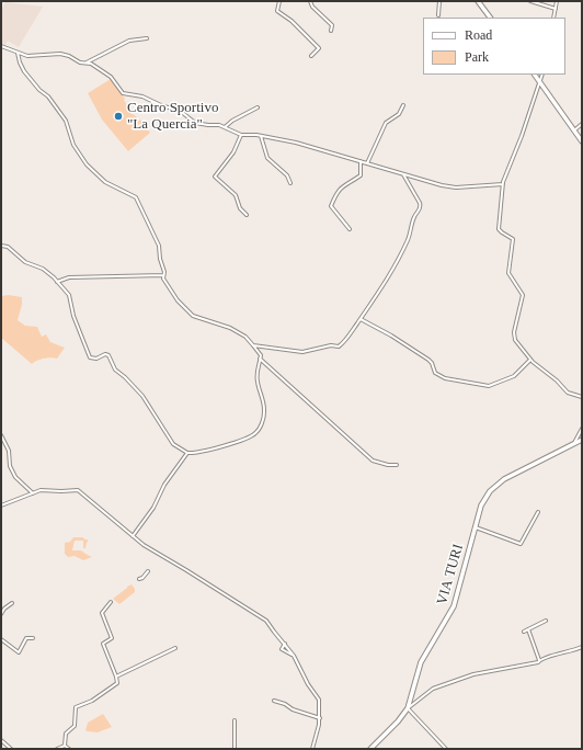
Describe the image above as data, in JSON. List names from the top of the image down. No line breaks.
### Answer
{"streets":{"main road":["VIA TURI"]},"places":["Centro Sportivo \"La Quercia\""],"legend":["Road","Park"]}
